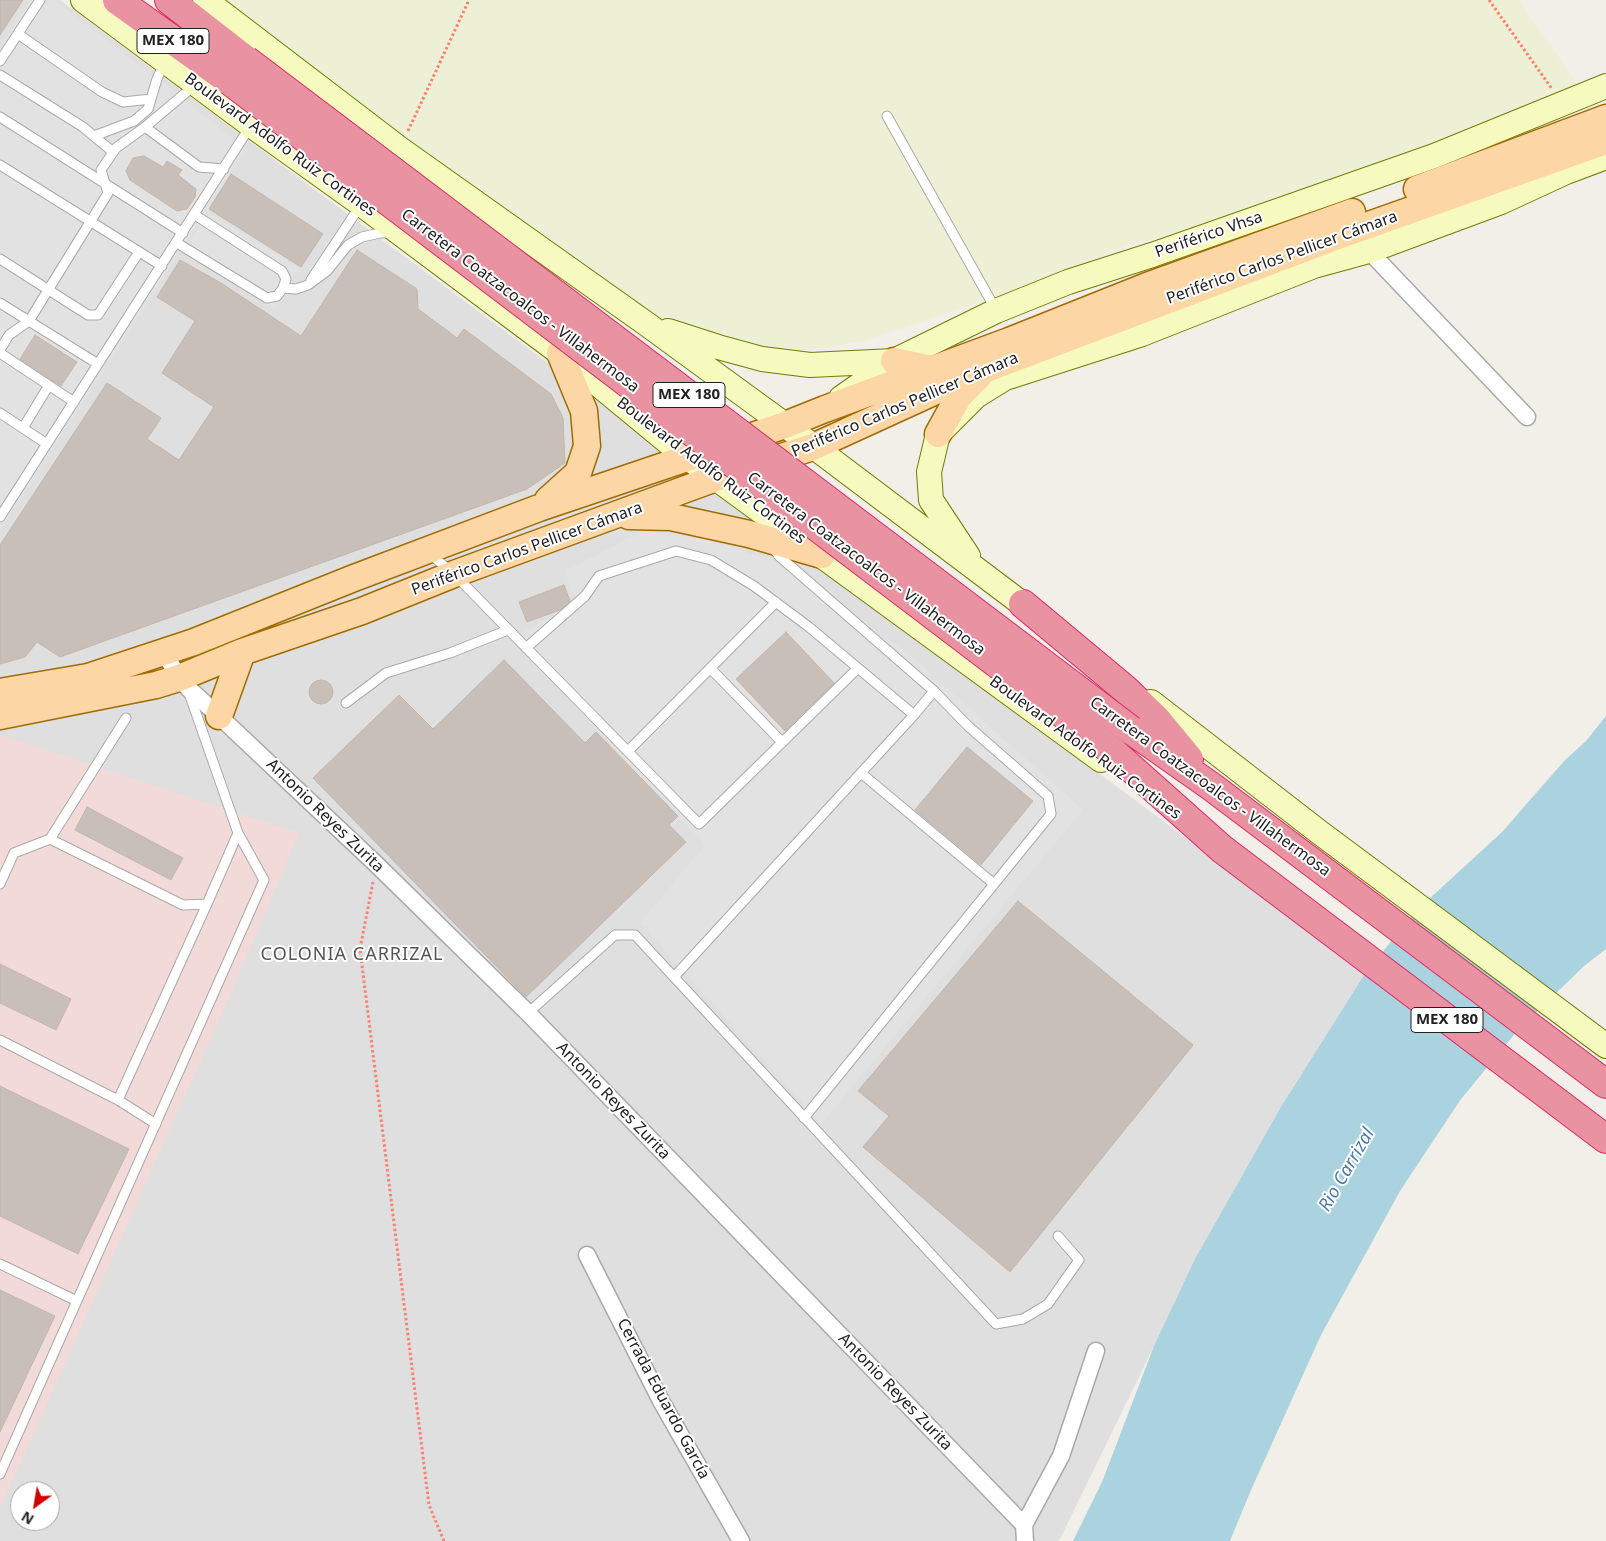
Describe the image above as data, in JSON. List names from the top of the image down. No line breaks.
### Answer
{"streets":{"highway":["MEX 180","Carretera Coatzacoalcos - Villahermosa"],"main road":["Periférico Carlos Pellicer Cámara"],"street":["Boulevard Adolfo Ruiz Cortines","Periférico Vhsa","Antonio Reyes Zurita","Cerrada Eduardo García"]},"crossings":[["Boulevard Adolfo Ruiz Cortines","Periférico Carlos Pellicer Cámara"],["Boulevard Adolfo Ruiz Cortines","Carretera Coatzacoalcos - Villahermosa"],["Periférico Vhsa","Periférico Carlos Pellicer Cámara"],["Periférico Carlos Pellicer Cámara","Antonio Reyes Zurita"]],"districts":["COLONIA CARRIZAL"],"water":["Rio Carrizal"],"north":"bottom left"}
